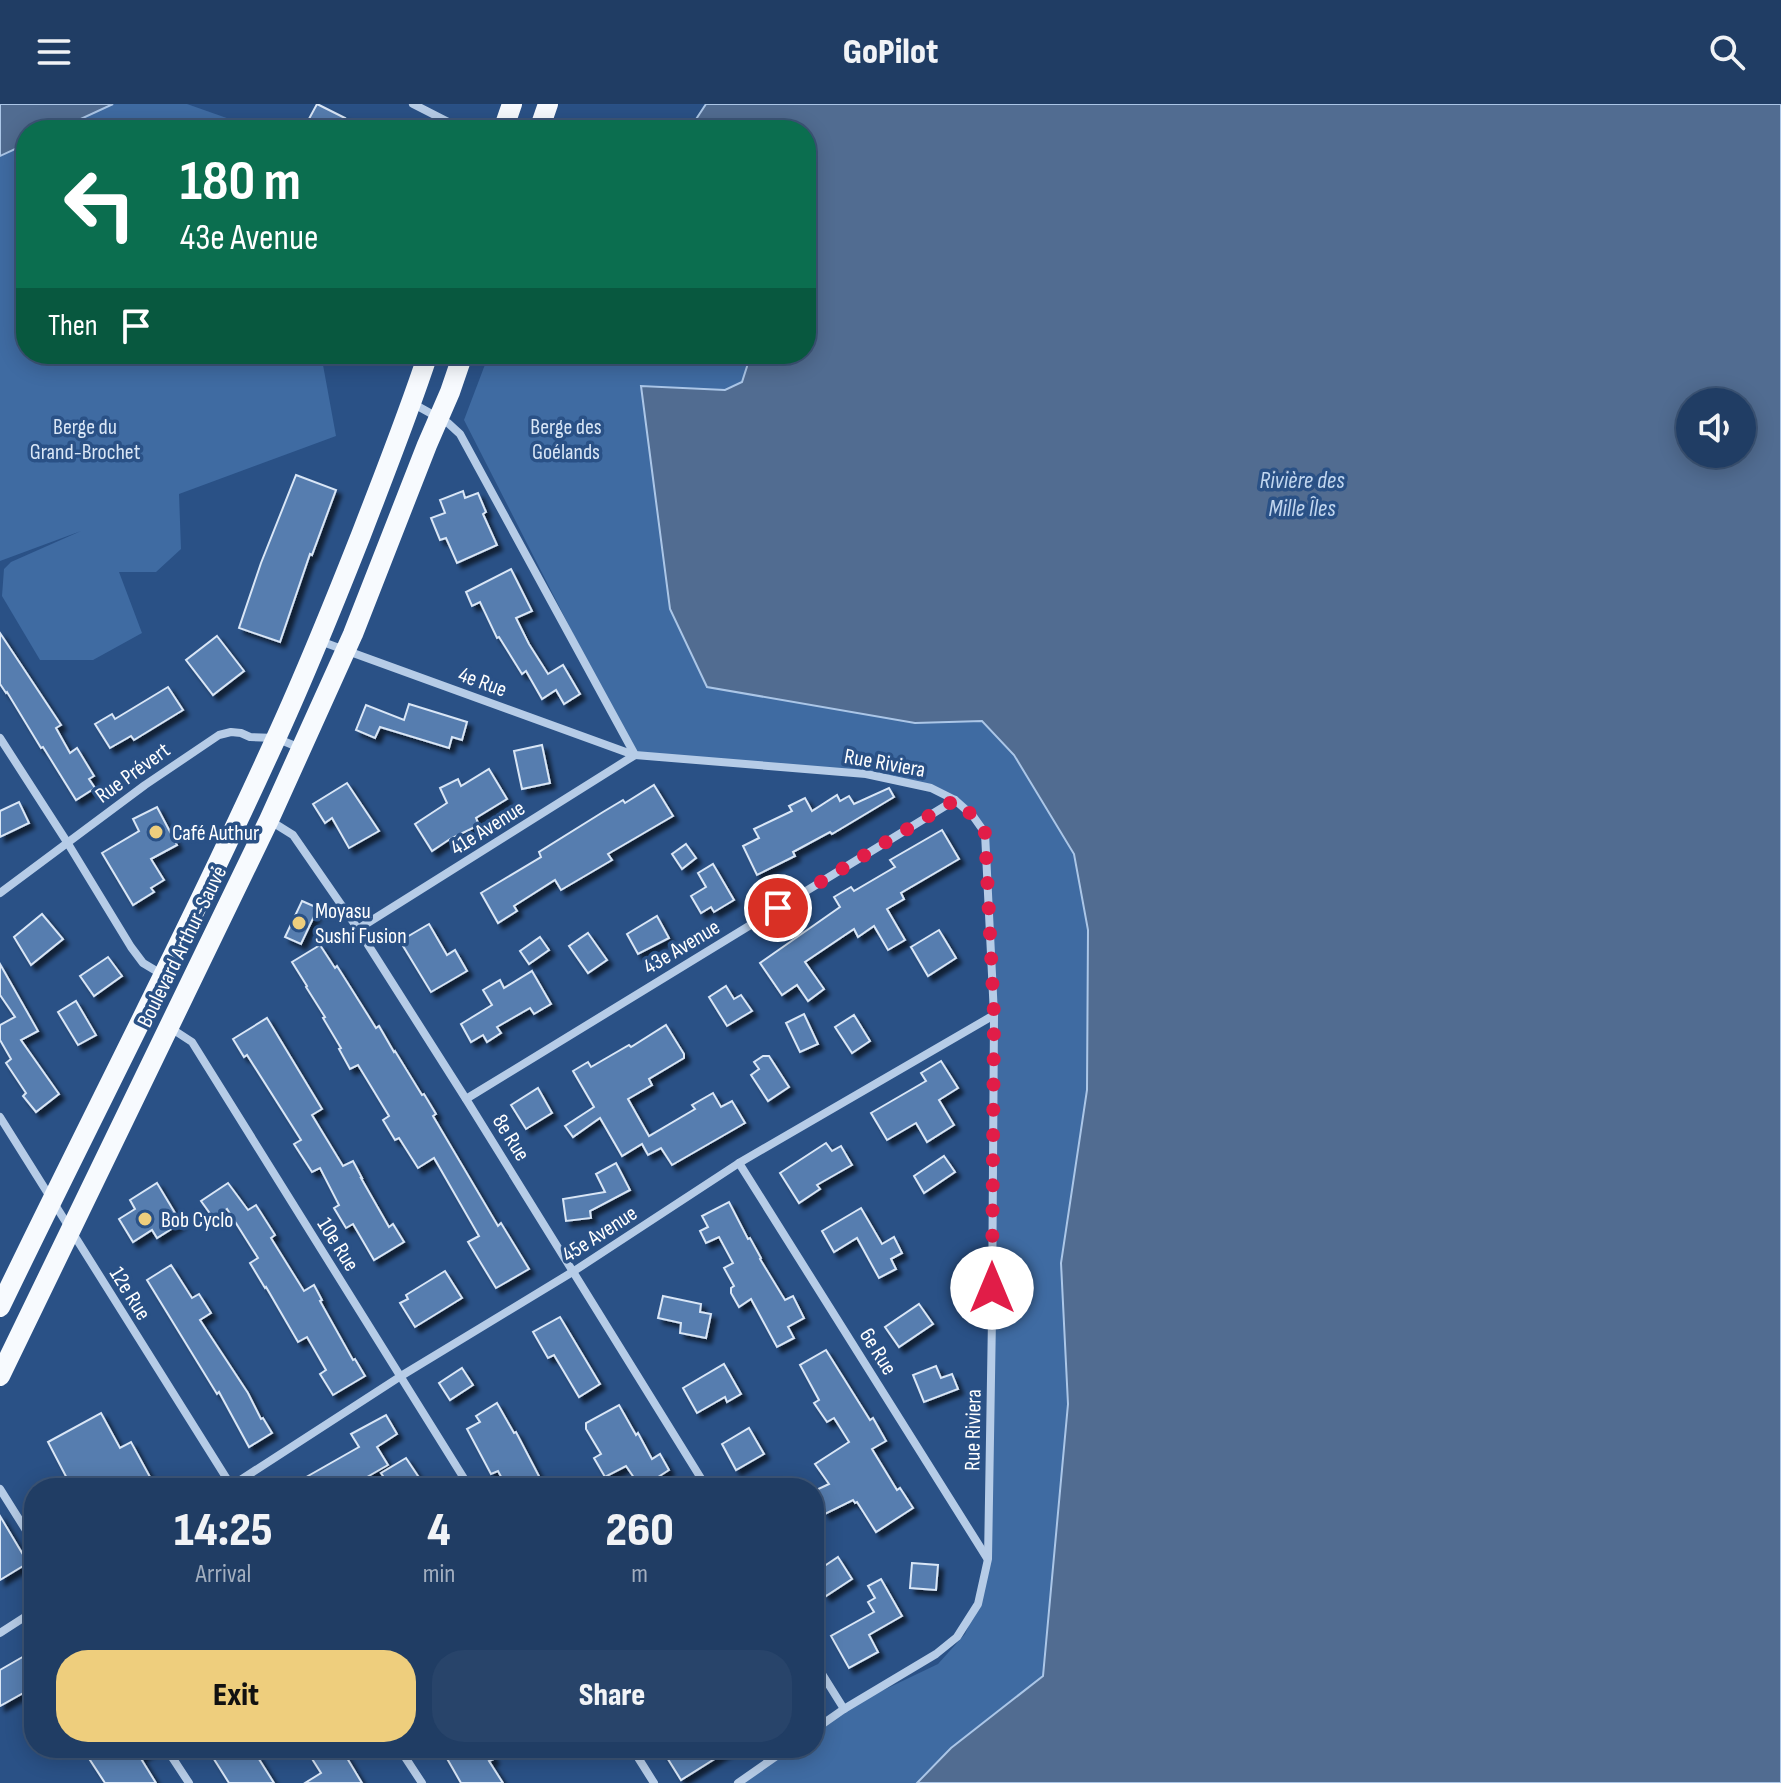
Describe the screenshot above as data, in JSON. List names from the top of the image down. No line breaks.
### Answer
{"streets":{"main road":["Boulevard Arthur-Sauvé"],"street":["4e Rue","Rue Riviera","Rue Prévert","41e Avenue","43e Avenue","8e Rue","45e Avenue","10e Rue","12e Rue","6e Rue"]},"crossings":[["4e Rue","Rue Riviera"],["4e Rue","41e Avenue"],["4e Rue","Boulevard Arthur-Sauvé"],["Rue Riviera","41e Avenue"],["Rue Riviera","43e Avenue"],["Rue Riviera","45e Avenue"],["Rue Riviera","6e Rue"],["Rue Prévert","Boulevard Arthur-Sauvé"],["41e Avenue","8e Rue"],["Boulevard Arthur-Sauvé","8e Rue"],["Boulevard Arthur-Sauvé","10e Rue"],["Boulevard Arthur-Sauvé","12e Rue"],["43e Avenue","8e Rue"],["8e Rue","45e Avenue"],["45e Avenue","10e Rue"],["45e Avenue","6e Rue"]],"water":["Rivière des Mille Îles"],"parks":["Berge du Grand-Brochet","Berge des Goélands"],"places":["Café Authur","Moyasu Sushi Fusion","Bob Cyclo"],"page":{"header":"GoPilot","turn":["180 m","43e Avenue"],"then":"Then","eta":["14:25","Arrival","4","min","260","m"],"buttons":["Exit","Share"]}}
